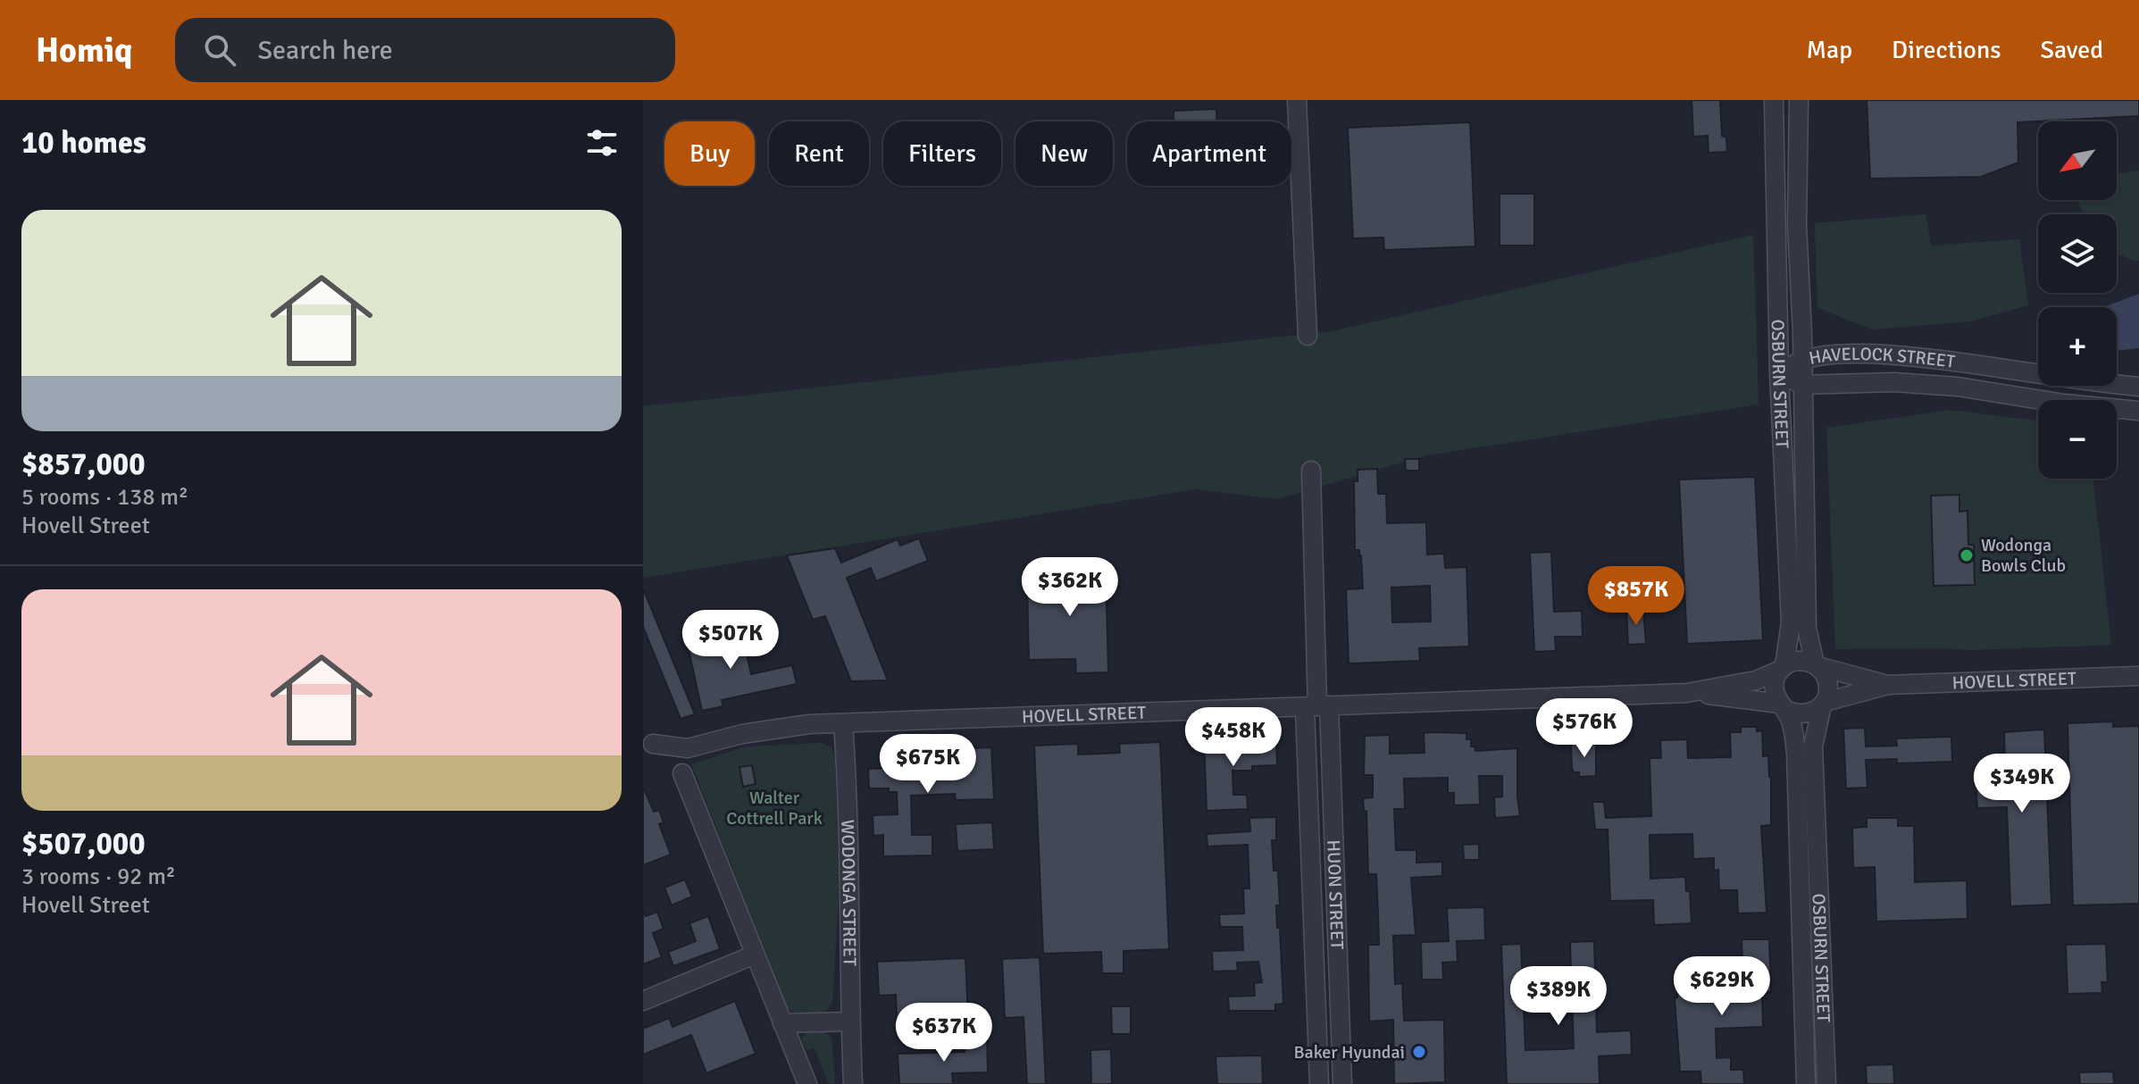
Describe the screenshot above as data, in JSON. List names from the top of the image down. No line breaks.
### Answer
{"streets":{"street":["HAVELOCK STREET","OSBURN STREET","HOVELL STREET","WODONGA STREET","HUON STREET"]},"crossings":[["HAVELOCK STREET","OSBURN STREET"],["OSBURN STREET","HOVELL STREET"],["HOVELL STREET","WODONGA STREET"],["HOVELL STREET","HUON STREET"]],"parks":["Walter Cottrell Park"],"places":["Wodonga Bowls Club","Baker Hyundai"],"north":"bottom left","page":{"header":"Homiq","search":"Search here","nav":["Map","Directions","Saved"],"heading":"10 homes","map_buttons":["+","−"],"chip":["Buy","Rent","Filters","New","Apartment"],"list":[{"name":"$857,000","note":"5 rooms · 138 m² · Hovell Street"},{"name":"$507,000","note":"3 rooms · 92 m² · Hovell Street"}],"price":["$362K","$857K","$507K","$576K","$458K","$675K","$349K","$629K","$389K","$637K"]}}
